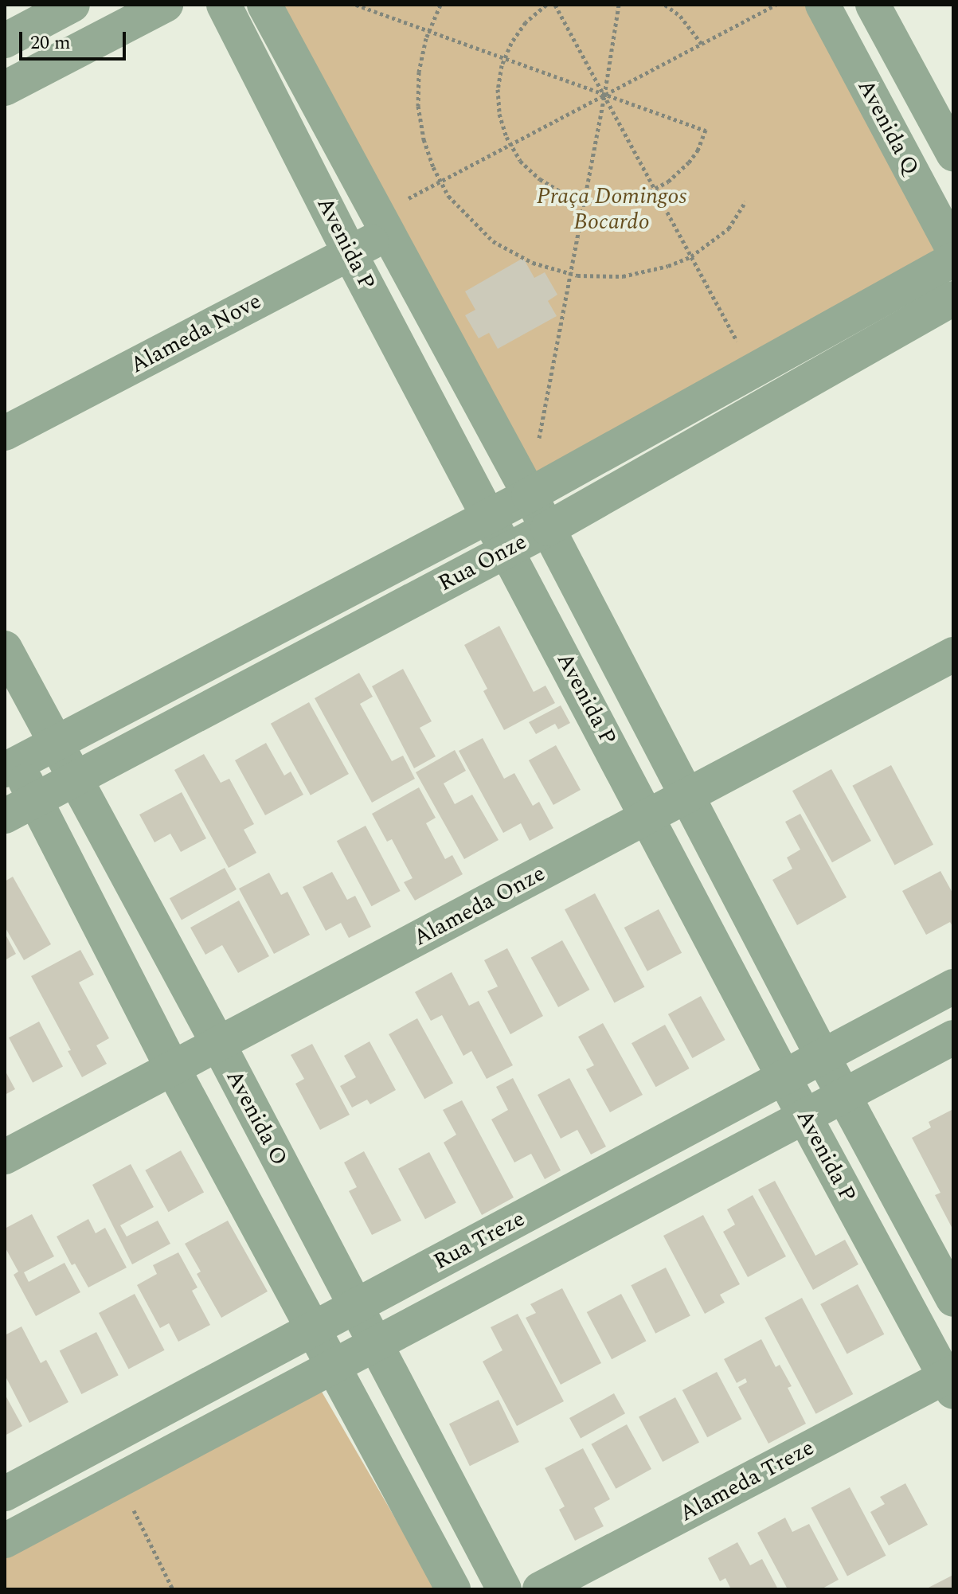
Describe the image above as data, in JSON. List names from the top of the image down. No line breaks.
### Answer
{"streets":{"street":["Avenida Q","Avenida P","Alameda Nove","Rua Onze","Alameda Onze","Avenida O","Rua Treze","Alameda Treze"]},"crossings":[["Avenida P","Alameda Nove"],["Avenida P","Rua Onze"],["Avenida P","Alameda Onze"],["Avenida P","Rua Treze"],["Avenida P","Alameda Treze"],["Rua Onze","Avenida O"],["Alameda Onze","Avenida O"],["Avenida O","Rua Treze"]],"parks":["Praça Domingos Bocardo"],"scale_bar":"20 m"}
